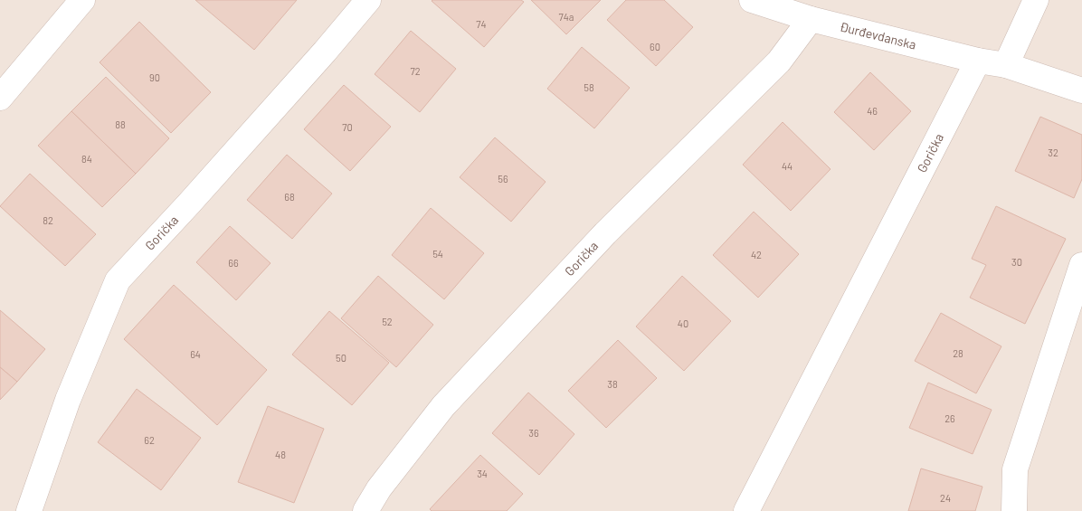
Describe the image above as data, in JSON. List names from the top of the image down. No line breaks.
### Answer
{"streets":{"street":["Đurđevdanska","Gorička"]},"crossings":[["Đurđevdanska","Gorička"]],"house_numbers":["74a","74","60","72","90","58","46","88","70","32","84","44","56","68","82","54","42","30","66","52","40","28","64","50","38","26","36","62","48","34","24"]}
